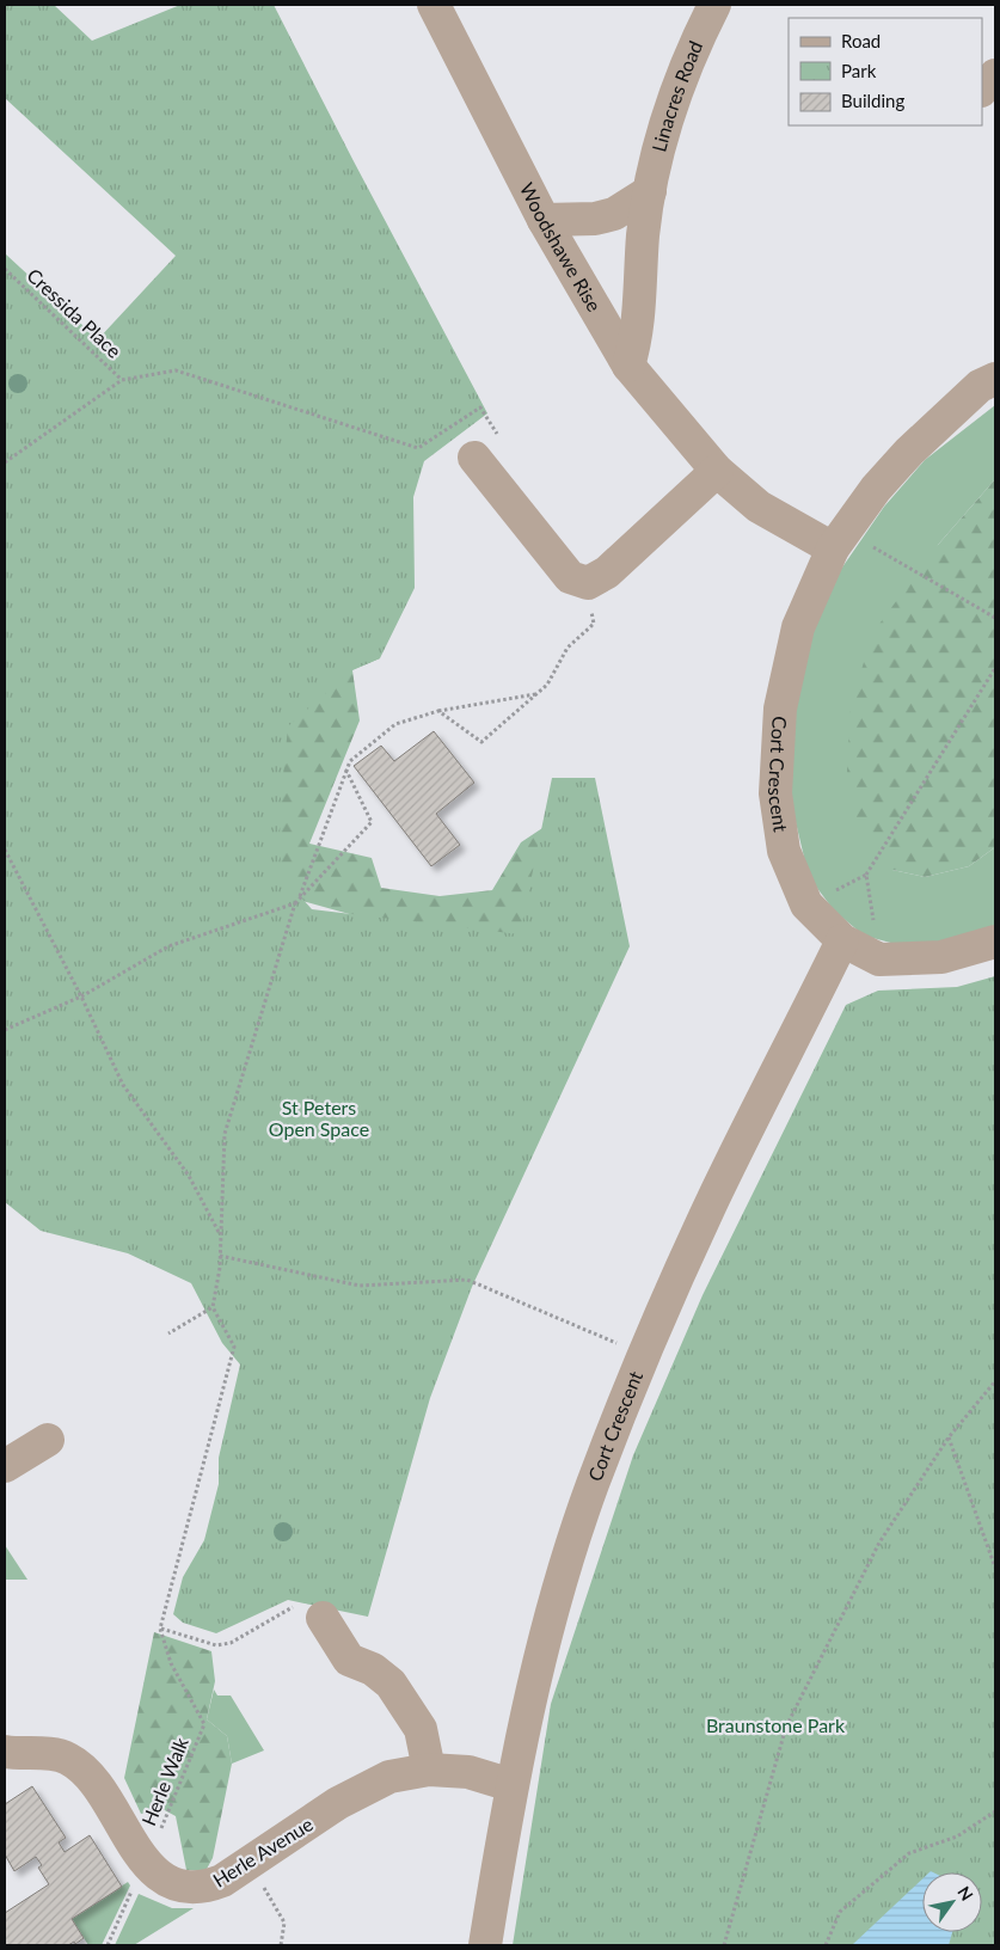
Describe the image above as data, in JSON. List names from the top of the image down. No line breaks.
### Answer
{"streets":{"street":["Linacres Road","Woodshawe Rise","Cort Crescent","Herle Avenue"],"path":["Cressida Place","Herle Walk"]},"crossings":[["Linacres Road","Woodshawe Rise"],["Woodshawe Rise","Cort Crescent"],["Cort Crescent","Herle Avenue"],["Herle Walk","Herle Avenue"]],"parks":["St Peters Open Space","Braunstone Park"],"legend":["Road","Park","Building"],"north":"top right"}
